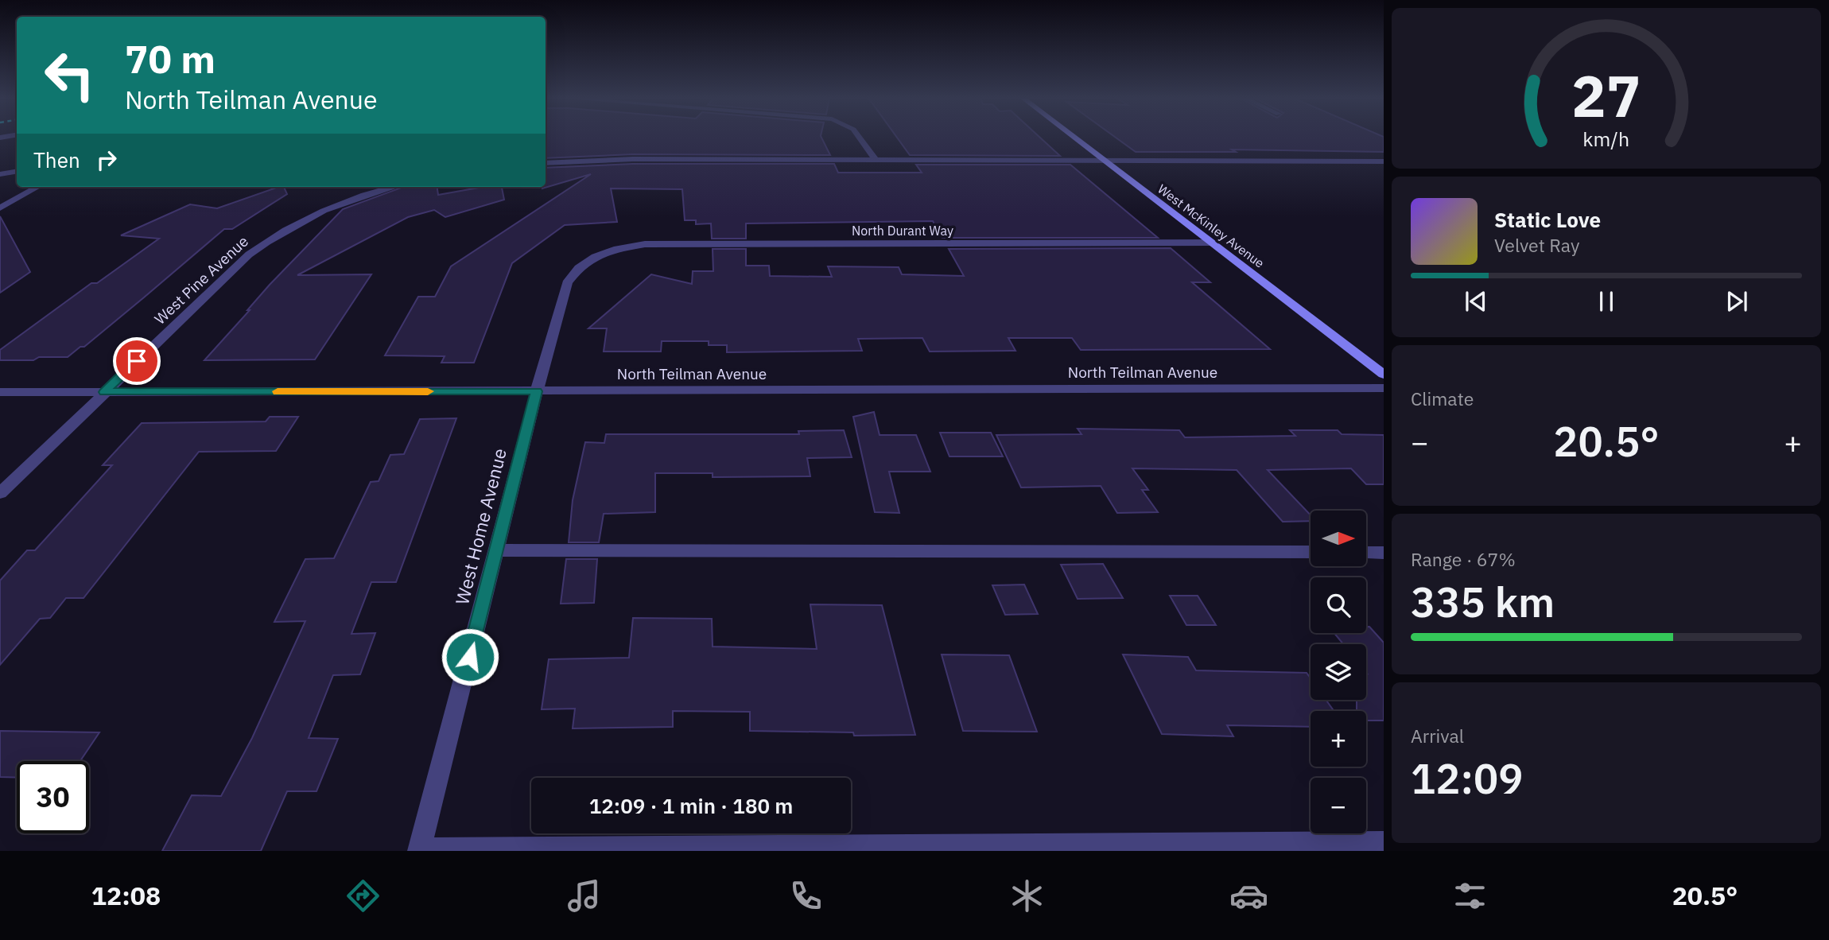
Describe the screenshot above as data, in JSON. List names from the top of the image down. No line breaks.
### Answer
{"streets":{"main road":["West McKinley Avenue"],"street":["North Durant Way","West Pine Avenue","North Teilman Avenue","West Home Avenue"]},"crossings":[["West McKinley Avenue","North Durant Way"],["North Durant Way","West Home Avenue"],["West Pine Avenue","North Teilman Avenue"],["North Teilman Avenue","West Home Avenue"]],"north":"right","page":{"turn":["70 m","North Teilman Avenue"],"then":"Then","song":["Static Love","Velvet Ray"],"tile":["Climate",["Range · 67%","335 km"],["Arrival","12:09"]],"heat":["−","20.5°","+"],"map_buttons":["+","−"],"limit":"30","trip":"12:09 · 1 min · 180 m","tabs":["12:08","20.5°"],"gauge":["27","km/h"]}}
